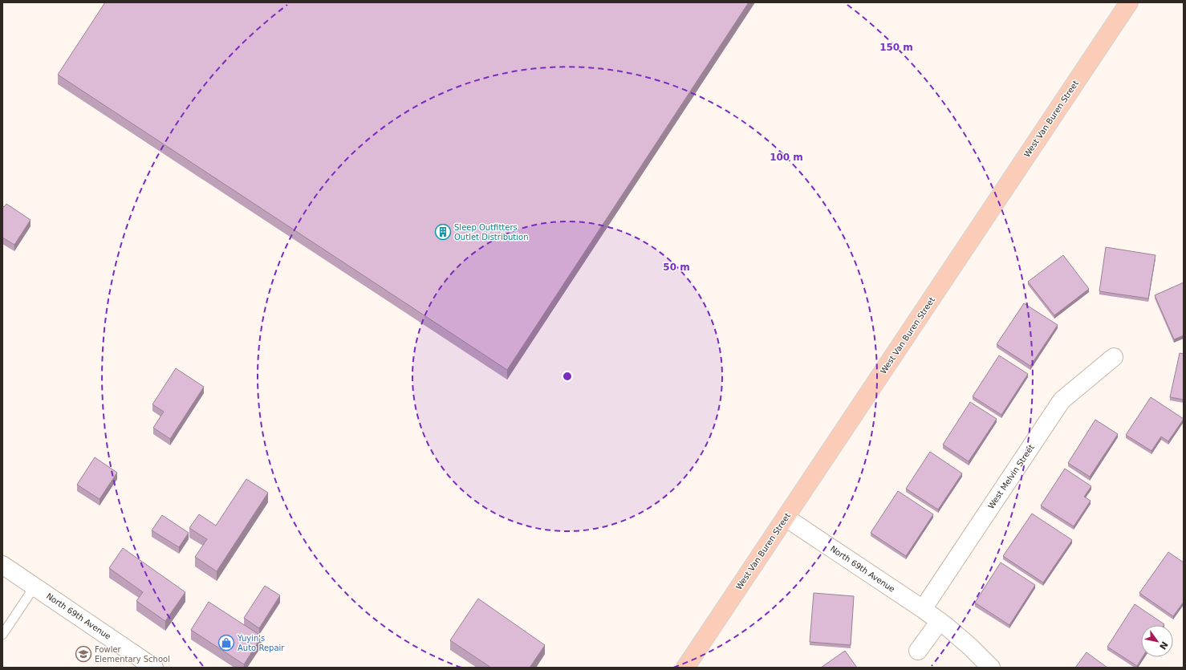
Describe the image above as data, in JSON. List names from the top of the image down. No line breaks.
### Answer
{"streets":{"main road":["West Van Buren Street"],"street":["West Melvin Street","North 69th Avenue"]},"crossings":[["West Van Buren Street","North 69th Avenue"],["West Melvin Street","North 69th Avenue"]],"places":{"building":["Sleep Outfitters Outlet Distribution"],"shop":["Yuyin's Auto Repair"],"school or university":["Fowler Elementary School"]},"north":"bottom right","rings":["150 m","100 m","50 m"]}
